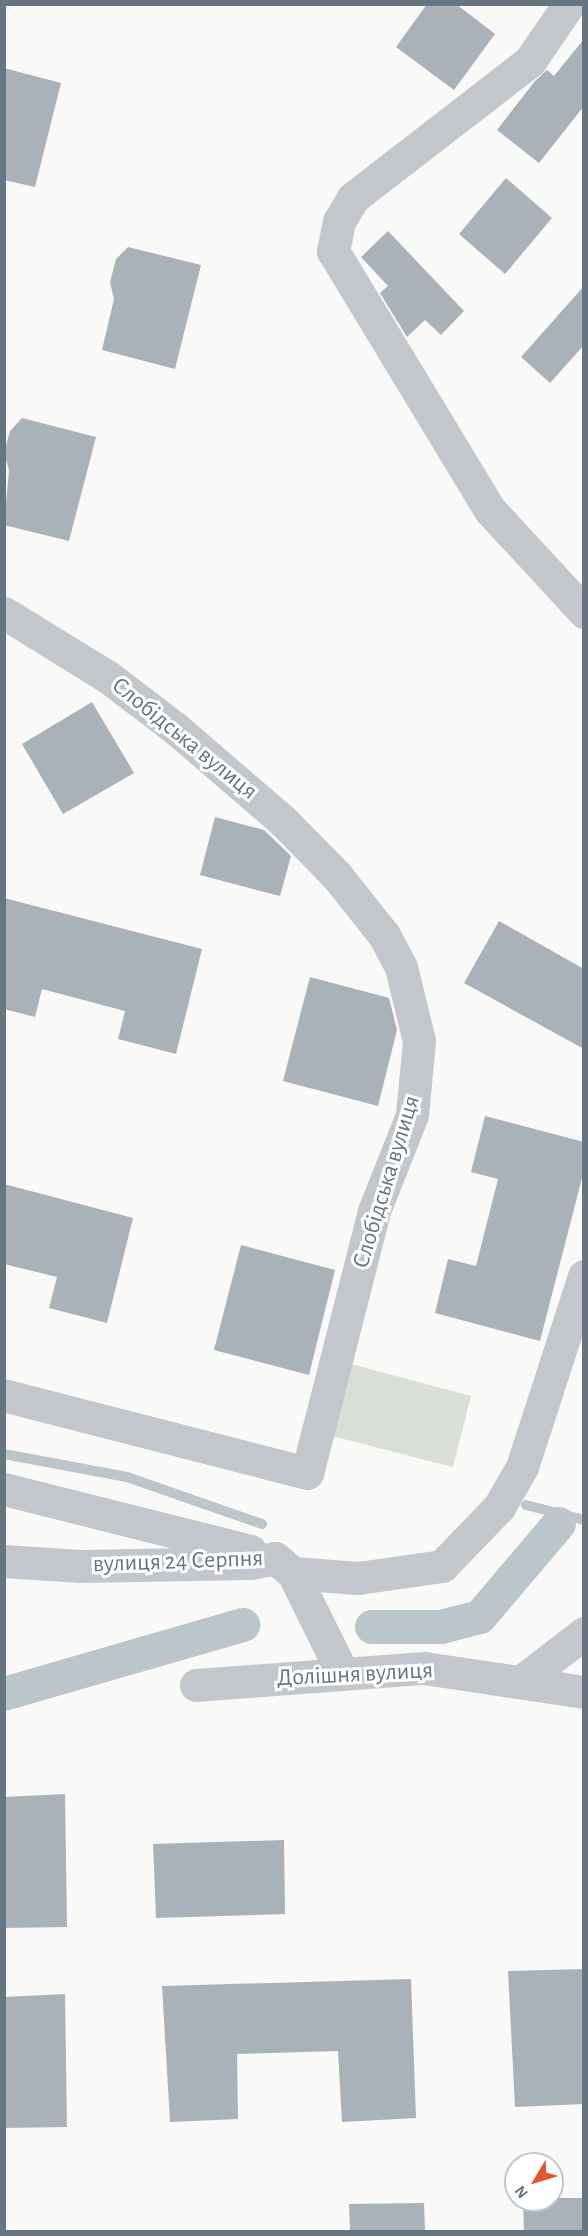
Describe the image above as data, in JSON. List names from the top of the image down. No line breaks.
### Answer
{"streets":{"street":["Слобідська вулиця","вулиця 24 Серпня","Долішня вулиця"]},"north":"bottom left"}
